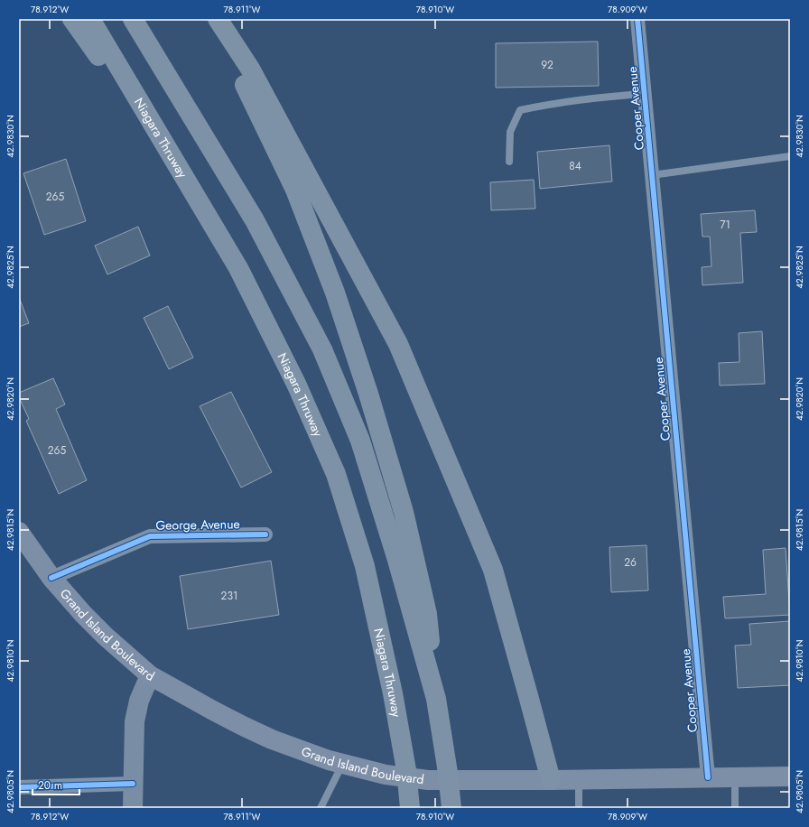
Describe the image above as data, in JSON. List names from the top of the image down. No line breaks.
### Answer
{"streets":{"highway":["Niagara Thruway"],"main road":["Grand Island Boulevard"],"street":["Cooper Avenue","George Avenue"]},"crossings":[["Cooper Avenue","Grand Island Boulevard"],["George Avenue","Grand Island Boulevard"]],"house_numbers":["92","84","265","71","265","26","231"],"scale_bar":"20 m","coordinates":["78.912°W","78.911°W","78.910°W","78.909°W","42.9830°N","42.9825°N","42.9820°N","42.9815°N","42.9810°N","42.9805°N"]}
